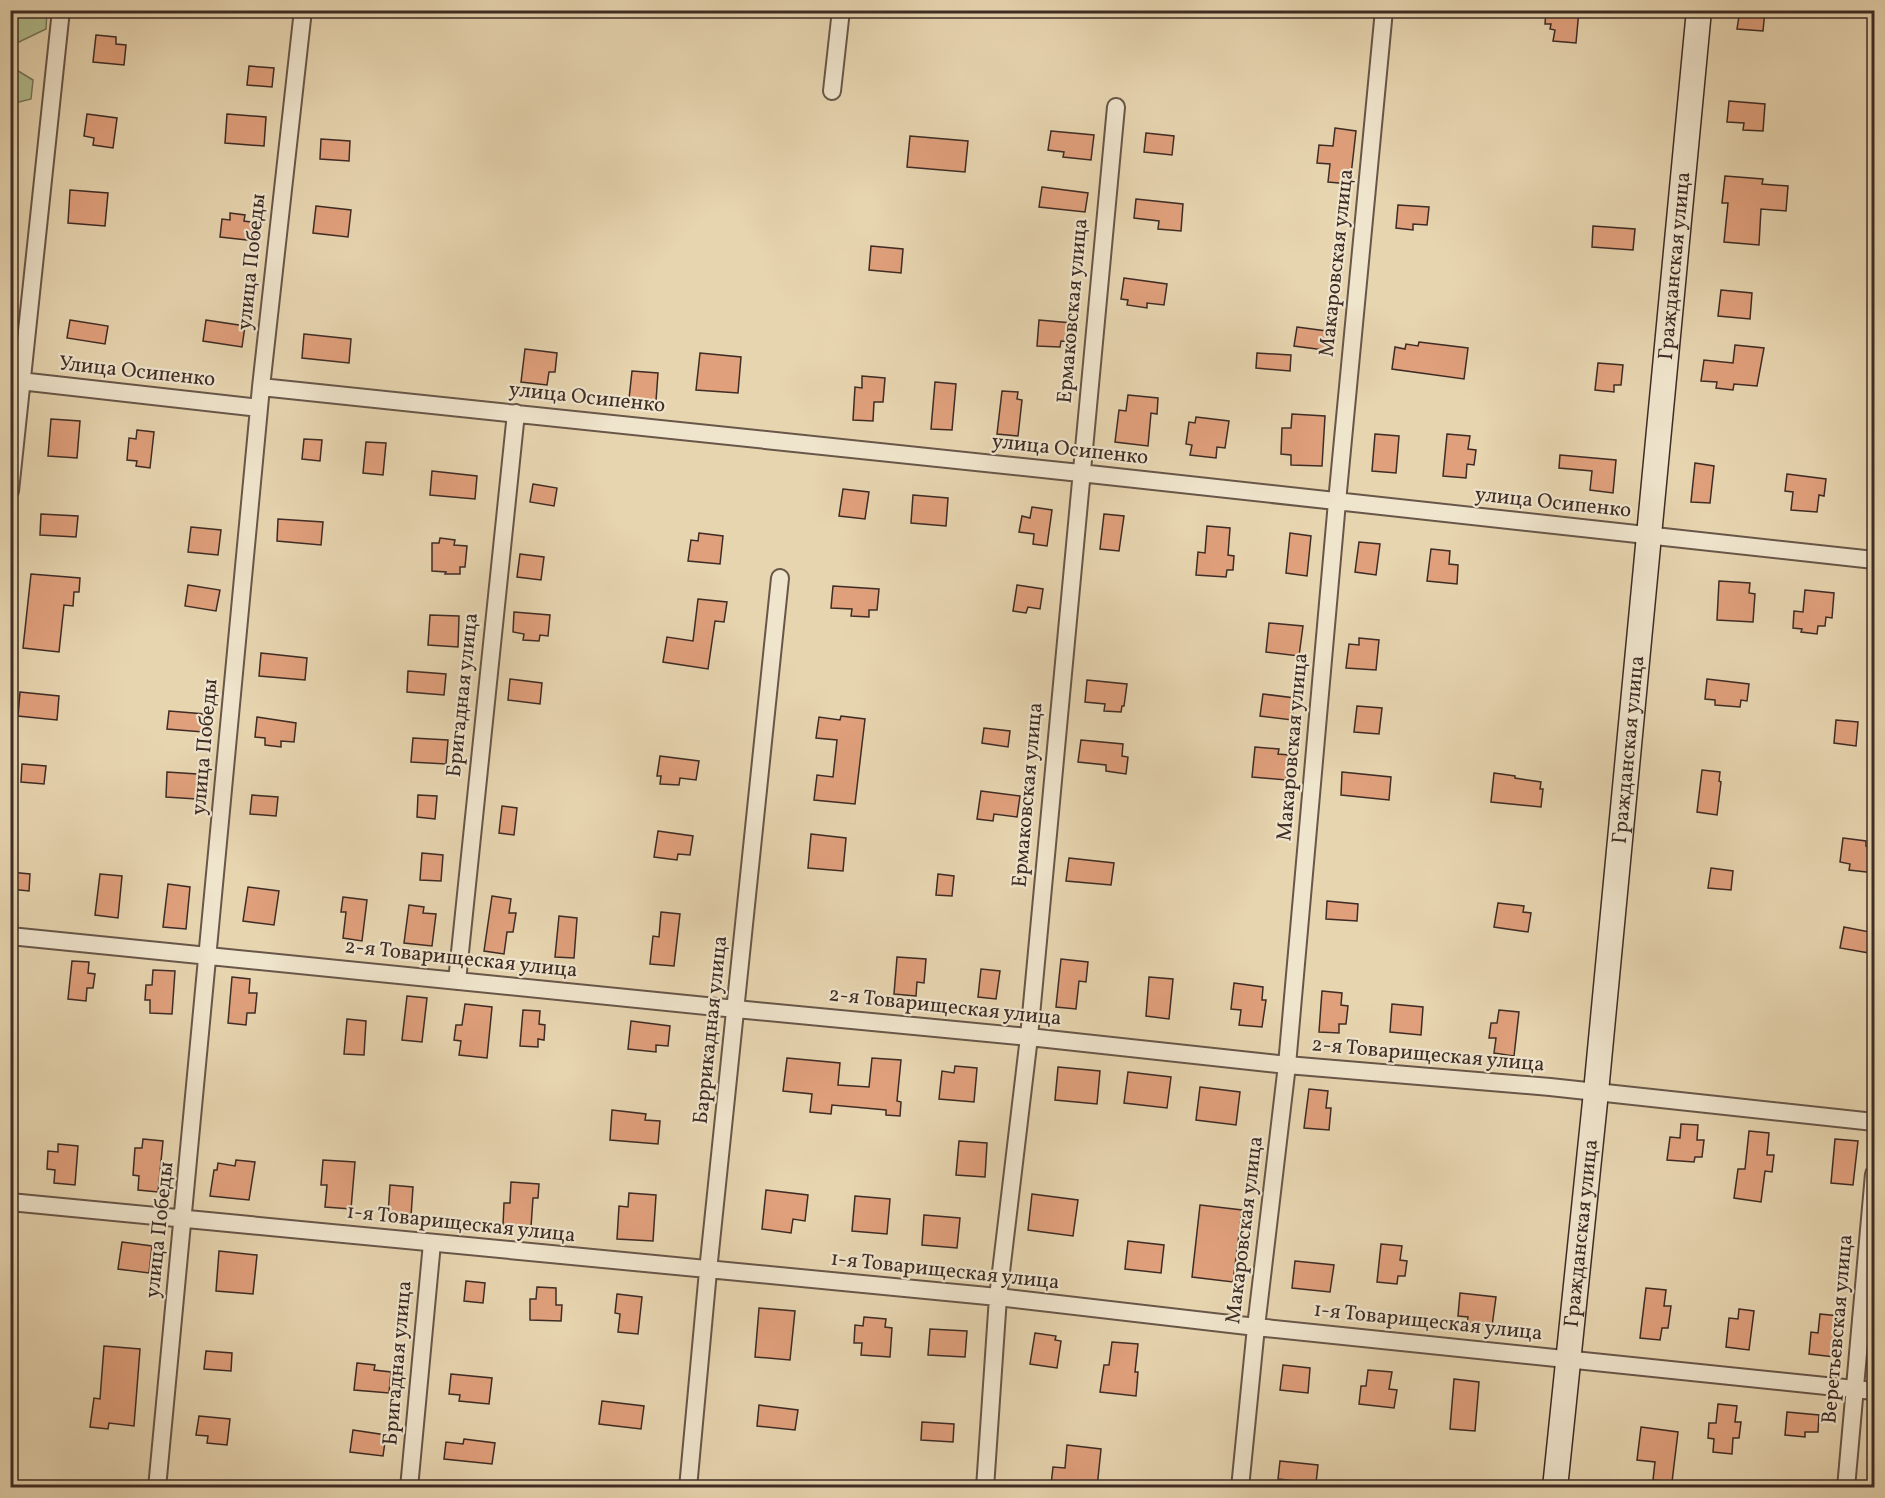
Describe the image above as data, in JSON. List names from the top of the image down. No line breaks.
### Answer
{"streets":{"main road":["Гражданская улица"],"street":["улица Победы","Макаровская улица","Ермаковская улица","Улица Осипенко","улица Осипенко","Бригадная улица","2-я Товарищеская улица","Баррикадная улица","1-я Товарищеская улица","Веретьевская улица"]},"crossings":[["улица Победы","Улица Осипенко"],["улица Победы","улица Осипенко"],["улица Победы","2-я Товарищеская улица"],["улица Победы","1-я Товарищеская улица"],["Макаровская улица","улица Осипенко"],["Макаровская улица","2-я Товарищеская улица"],["Макаровская улица","1-я Товарищеская улица"],["Гражданская улица","улица Осипенко"],["Гражданская улица","2-я Товарищеская улица"],["Гражданская улица","1-я Товарищеская улица"],["Ермаковская улица","улица Осипенко"],["Ермаковская улица","2-я Товарищеская улица"],["Ермаковская улица","1-я Товарищеская улица"],["улица Осипенко","Бригадная улица"],["Бригадная улица","2-я Товарищеская улица"],["Бригадная улица","1-я Товарищеская улица"],["2-я Товарищеская улица","Баррикадная улица"],["Баррикадная улица","1-я Товарищеская улица"],["1-я Товарищеская улица","Веретьевская улица"]]}
